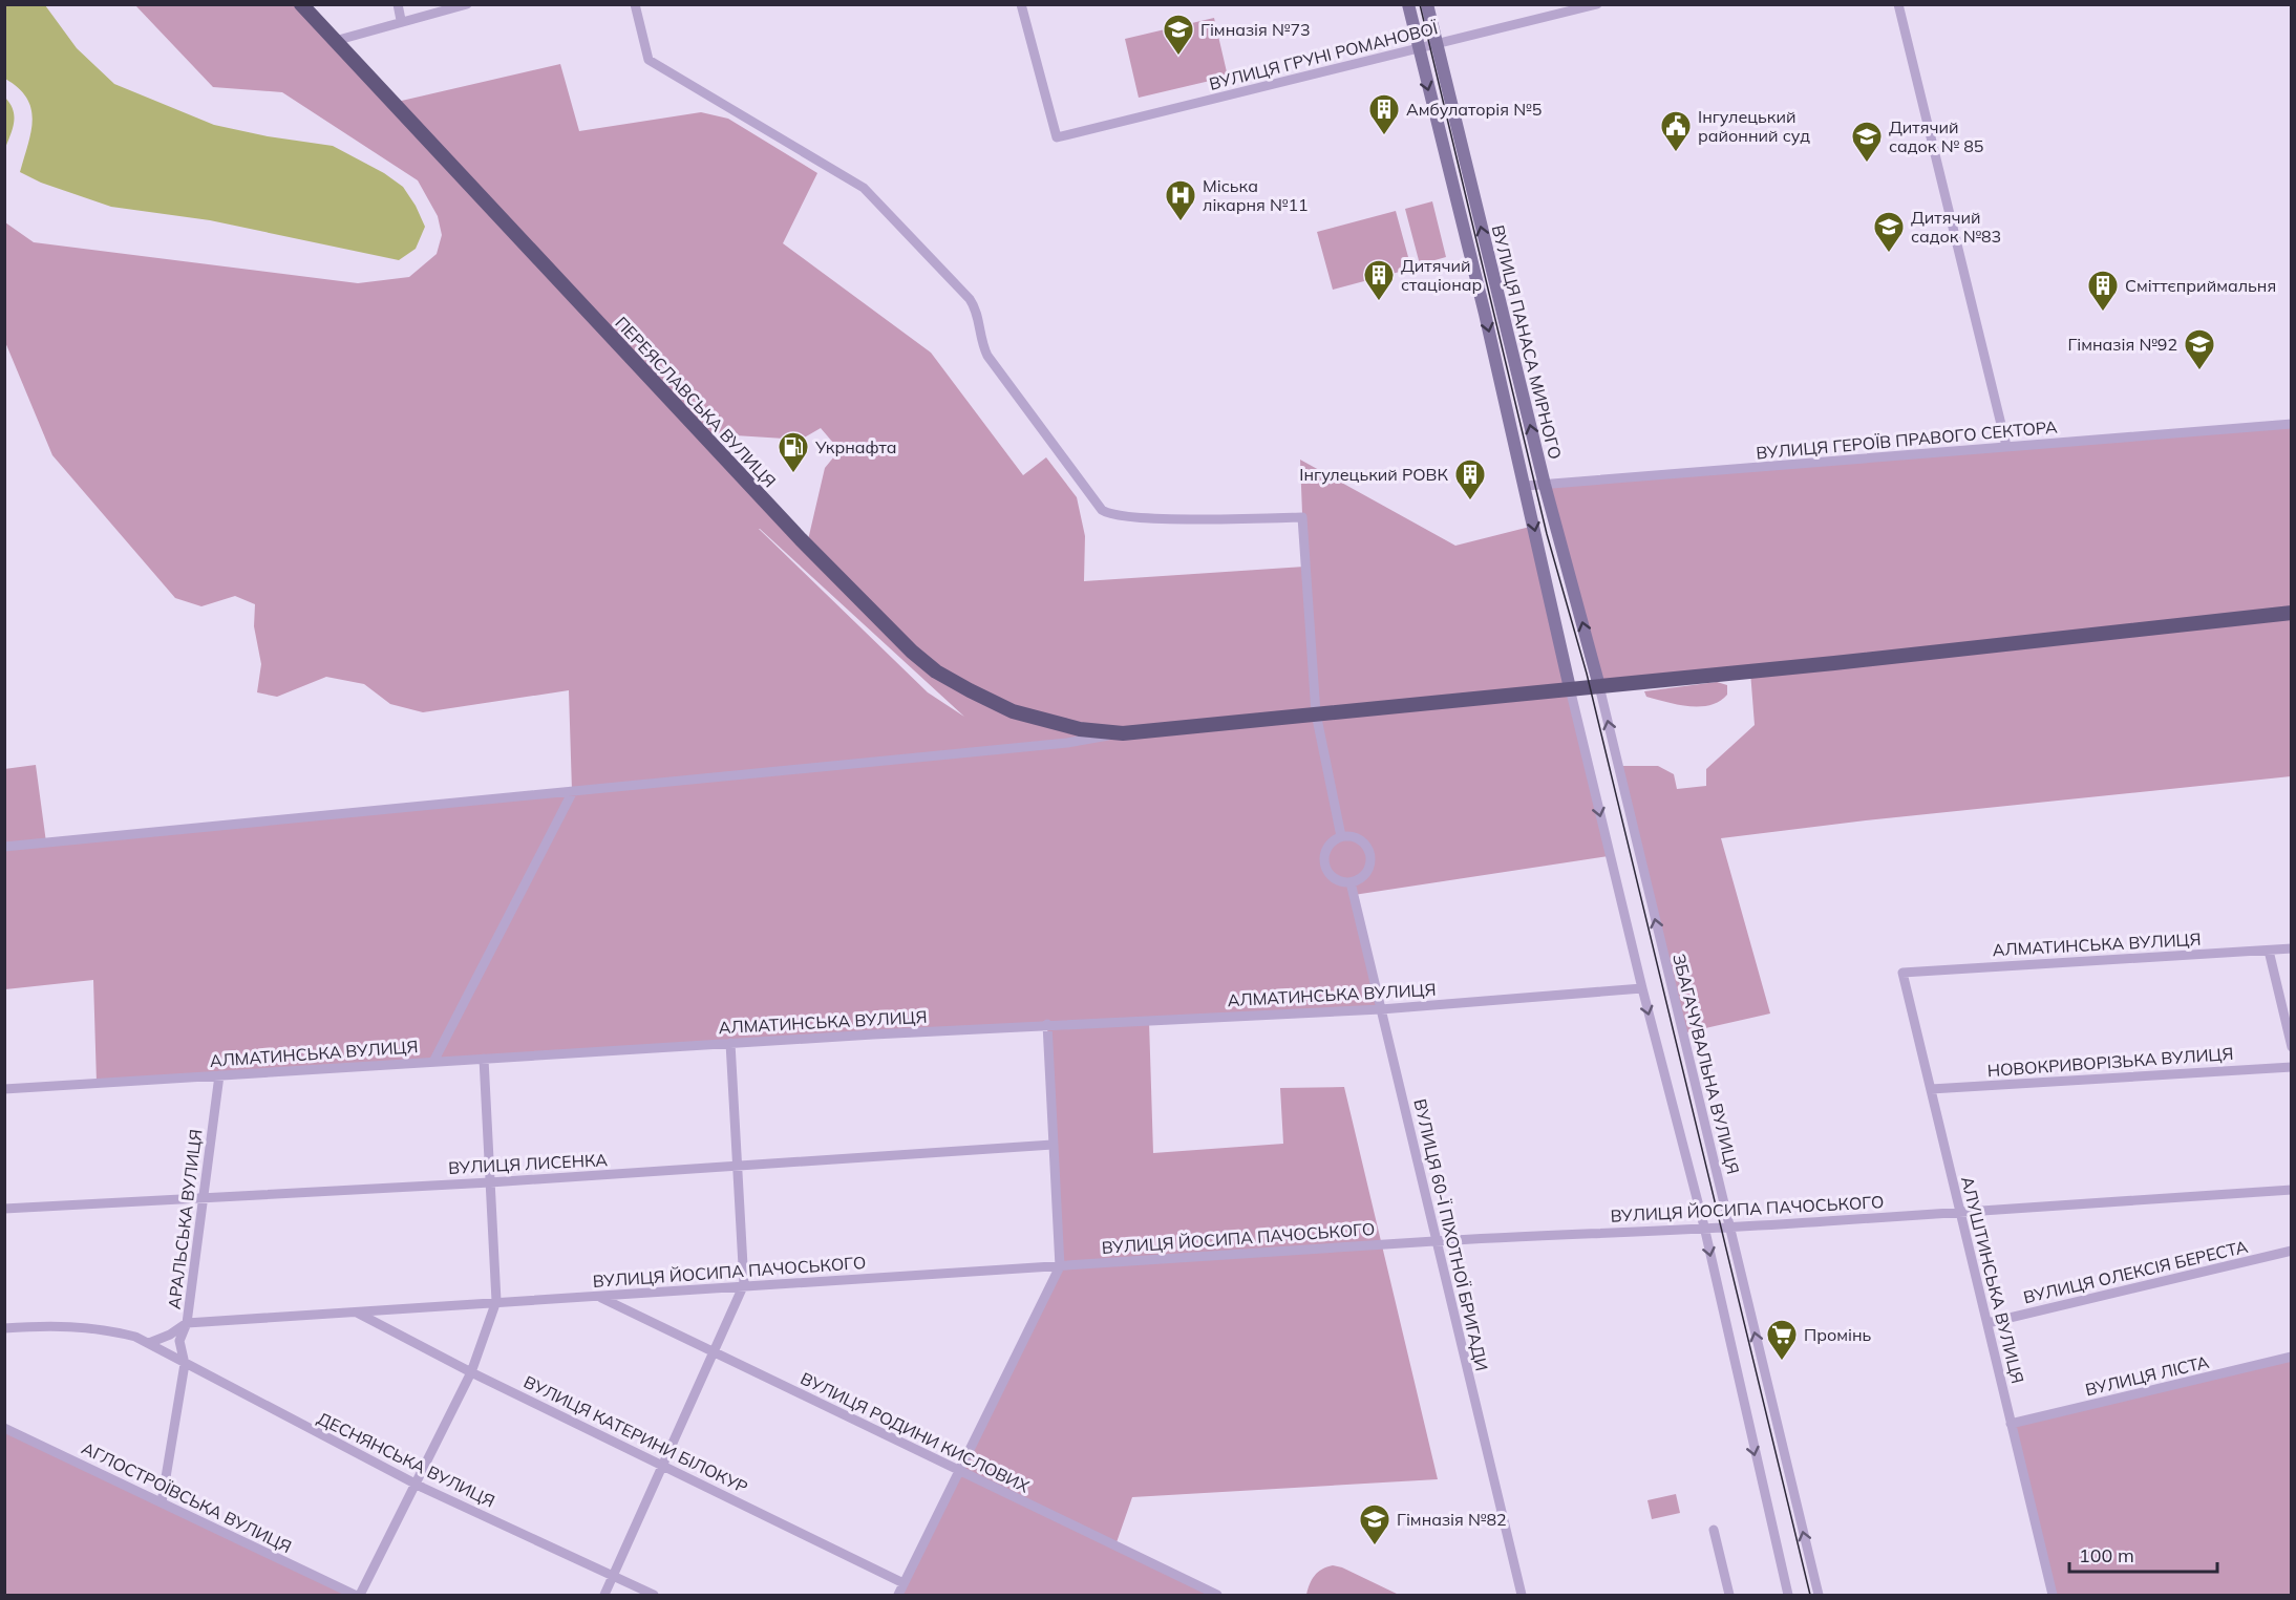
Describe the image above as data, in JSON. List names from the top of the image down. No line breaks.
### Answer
{"streets":{"main road":["ВУЛИЦЯ ПАНАСА МИРНОГО","ПЕРЕЯСЛАВСЬКА ВУЛИЦЯ"],"street":["ВУЛИЦЯ ГРУНІ РОМАНОВОЇ","ВУЛИЦЯ ГЕРОЇВ ПРАВОГО СЕКТОРА","АЛМАТИНСЬКА ВУЛИЦЯ","НОВОКРИВОРІЗЬКА ВУЛИЦЯ","ЗБАГАЧУВАЛЬНА ВУЛИЦЯ","ВУЛИЦЯ ЛИСЕНКА","ВУЛИЦЯ ЙОСИПА ПАЧОСЬКОГО","АРАЛЬСЬКА ВУЛИЦЯ","ВУЛИЦЯ 60-Ї ПІХОТНОЇ БРИГАДИ","ВУЛИЦЯ ОЛЕКСІЯ БЕРЕСТА","АЛУШТИНСЬКА ВУЛИЦЯ","ВУЛИЦЯ ЛІСТА","ВУЛИЦЯ РОДИНИ КИСЛОВИХ","ВУЛИЦЯ КАТЕРИНИ БІЛОКУР","ДЕСНЯНСЬКА ВУЛИЦЯ","АГЛОСТРОЇВСЬКА ВУЛИЦЯ"]},"crossings":[["ВУЛИЦЯ ГРУНІ РОМАНОВОЇ","ВУЛИЦЯ ПАНАСА МИРНОГО"],["ВУЛИЦЯ ПАНАСА МИРНОГО","ПЕРЕЯСЛАВСЬКА ВУЛИЦЯ"],["ВУЛИЦЯ ПАНАСА МИРНОГО","ВУЛИЦЯ ГЕРОЇВ ПРАВОГО СЕКТОРА"],["ВУЛИЦЯ ПАНАСА МИРНОГО","ЗБАГАЧУВАЛЬНА ВУЛИЦЯ"],["ПЕРЕЯСЛАВСЬКА ВУЛИЦЯ","ЗБАГАЧУВАЛЬНА ВУЛИЦЯ"],["АЛМАТИНСЬКА ВУЛИЦЯ","АРАЛЬСЬКА ВУЛИЦЯ"],["АЛМАТИНСЬКА ВУЛИЦЯ","ВУЛИЦЯ 60-Ї ПІХОТНОЇ БРИГАДИ"],["АЛМАТИНСЬКА ВУЛИЦЯ","АЛУШТИНСЬКА ВУЛИЦЯ"],["НОВОКРИВОРІЗЬКА ВУЛИЦЯ","АЛУШТИНСЬКА ВУЛИЦЯ"],["ЗБАГАЧУВАЛЬНА ВУЛИЦЯ","ВУЛИЦЯ ЙОСИПА ПАЧОСЬКОГО"],["ВУЛИЦЯ ЛИСЕНКА","АРАЛЬСЬКА ВУЛИЦЯ"],["ВУЛИЦЯ ЙОСИПА ПАЧОСЬКОГО","АРАЛЬСЬКА ВУЛИЦЯ"],["ВУЛИЦЯ ЙОСИПА ПАЧОСЬКОГО","ВУЛИЦЯ 60-Ї ПІХОТНОЇ БРИГАДИ"],["ВУЛИЦЯ ЙОСИПА ПАЧОСЬКОГО","АЛУШТИНСЬКА ВУЛИЦЯ"],["ВУЛИЦЯ ЙОСИПА ПАЧОСЬКОГО","ВУЛИЦЯ РОДИНИ КИСЛОВИХ"],["ВУЛИЦЯ ЙОСИПА ПАЧОСЬКОГО","ВУЛИЦЯ КАТЕРИНИ БІЛОКУР"],["АРАЛЬСЬКА ВУЛИЦЯ","ДЕСНЯНСЬКА ВУЛИЦЯ"],["ВУЛИЦЯ ОЛЕКСІЯ БЕРЕСТА","АЛУШТИНСЬКА ВУЛИЦЯ"],["АЛУШТИНСЬКА ВУЛИЦЯ","ВУЛИЦЯ ЛІСТА"]],"places":{"school or university":["Гімназія №73","Дитячий садок № 85","Дитячий садок №83","Гімназія №92","Гімназія №82"],"building":["Амбулаторія №5","Дитячий стаціонар","Сміттєприймальня","Інгулецький РОВК"],"public building":["Інгулецький районний суд"],"hospital":["Міська лікарня №11"],"fuel station":["Укрнафта"],"supermarket":["Промінь"]},"scale_bar":"100 m"}
